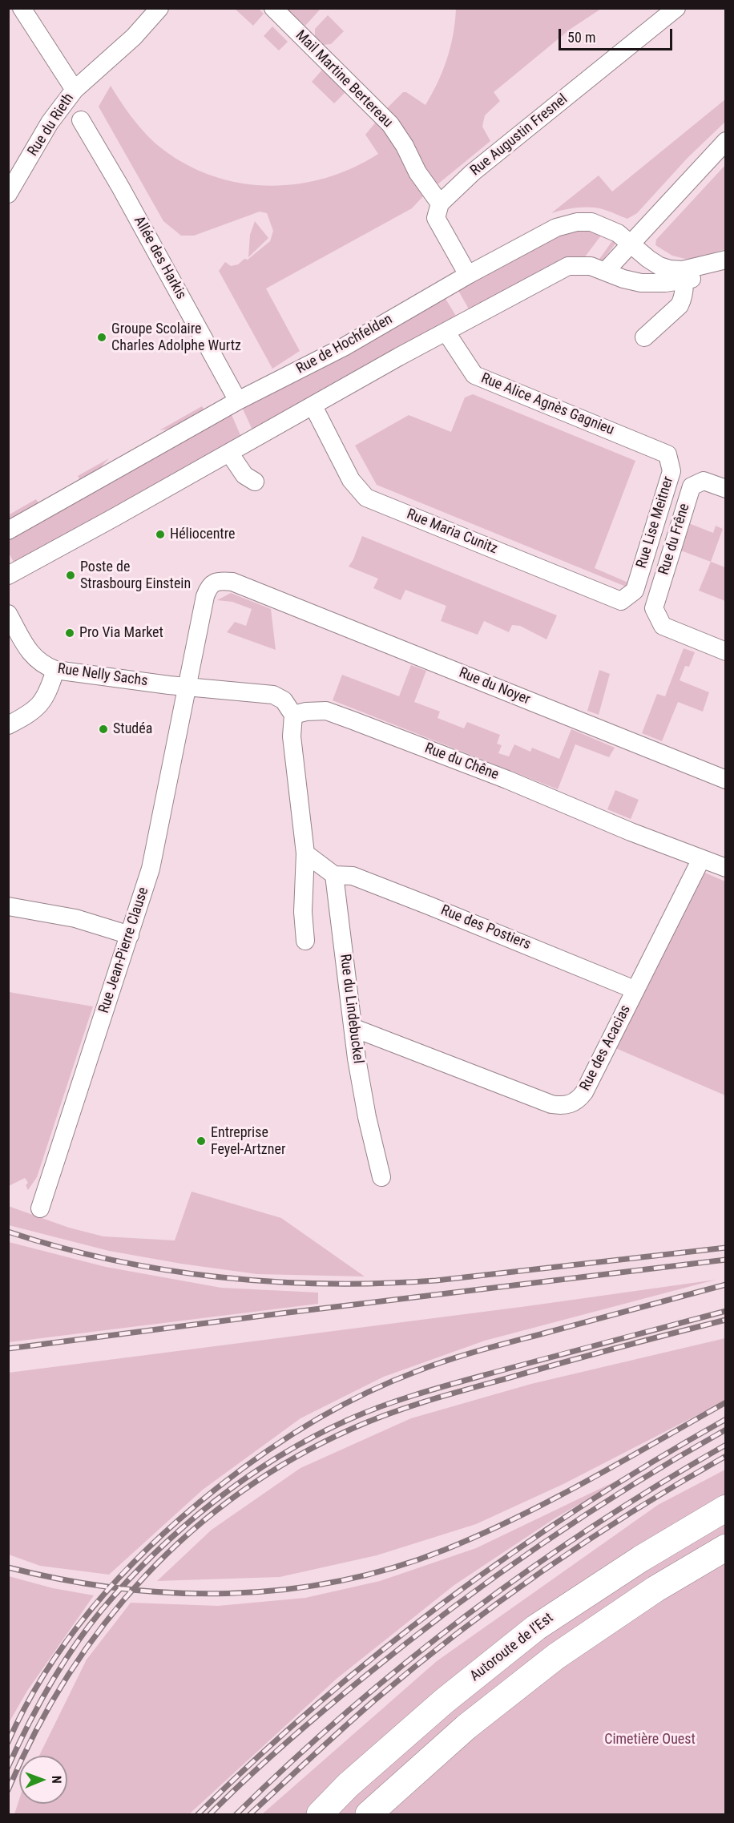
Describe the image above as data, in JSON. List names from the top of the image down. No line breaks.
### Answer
{"streets":{"highway":["Autoroute de l’Est"],"street":["Mail Martine Bertereau","Rue du Rieth","Rue Augustin Fresnel","Allée des Harkis","Rue de Hochfelden","Rue Alice Agnès Gagnieu","Rue Lise Meitner","Rue Maria Cunitz","Rue du Frêne","Rue Nelly Sachs","Rue du Noyer","Rue du Chêne","Rue des Postiers","Rue Jean-Pierre Clause","Rue du Lindebuckel","Rue des Acacias"]},"crossings":[["Mail Martine Bertereau","Rue Augustin Fresnel"],["Rue Alice Agnès Gagnieu","Rue Lise Meitner"],["Rue Lise Meitner","Rue Maria Cunitz"],["Rue Nelly Sachs","Rue du Noyer"],["Rue Nelly Sachs","Rue Jean-Pierre Clause"],["Rue du Noyer","Rue Jean-Pierre Clause"],["Rue du Chêne","Rue des Acacias"],["Rue des Postiers","Rue du Lindebuckel"],["Rue des Postiers","Rue des Acacias"],["Rue du Lindebuckel","Rue des Acacias"]],"parks":["Cimetière Ouest"],"places":["Groupe Scolaire Charles Adolphe Wurtz","Héliocentre","Poste de Strasbourg Einstein","Pro Via Market","Studéa","Entreprise Feyel-Artzner"],"scale_bar":"50 m","north":"right"}
